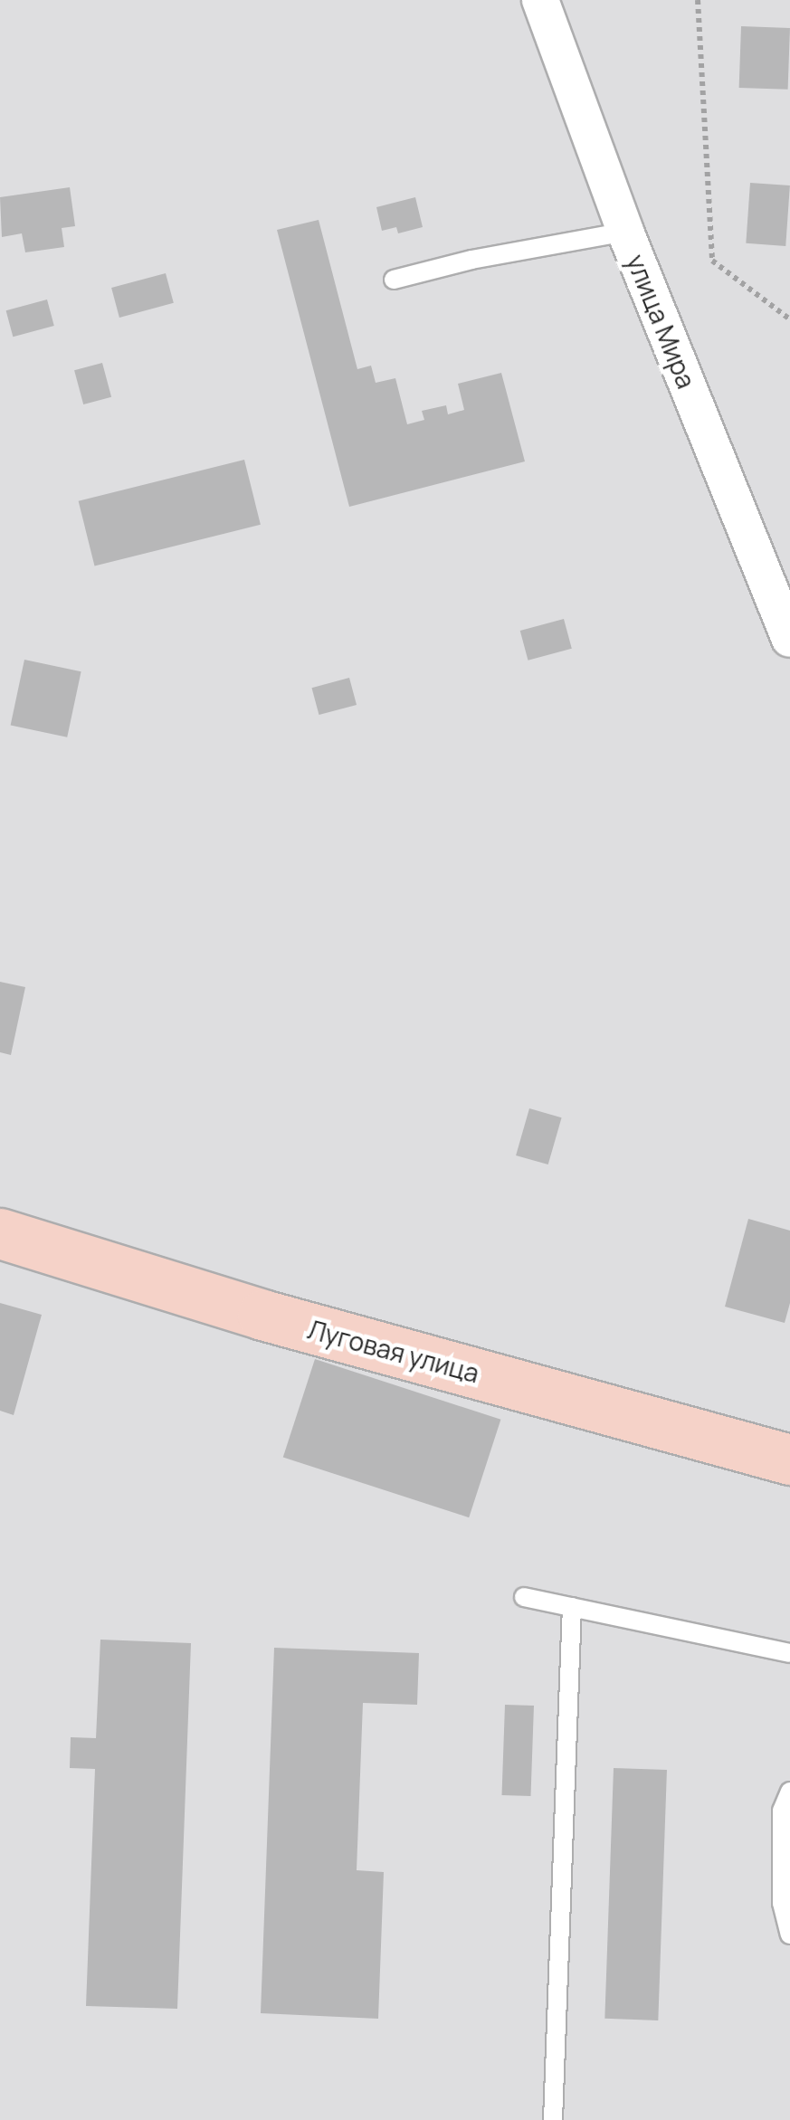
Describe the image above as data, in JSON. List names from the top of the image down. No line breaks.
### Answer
{"streets":{"street":["улица Мира","Луговая улица"]}}
